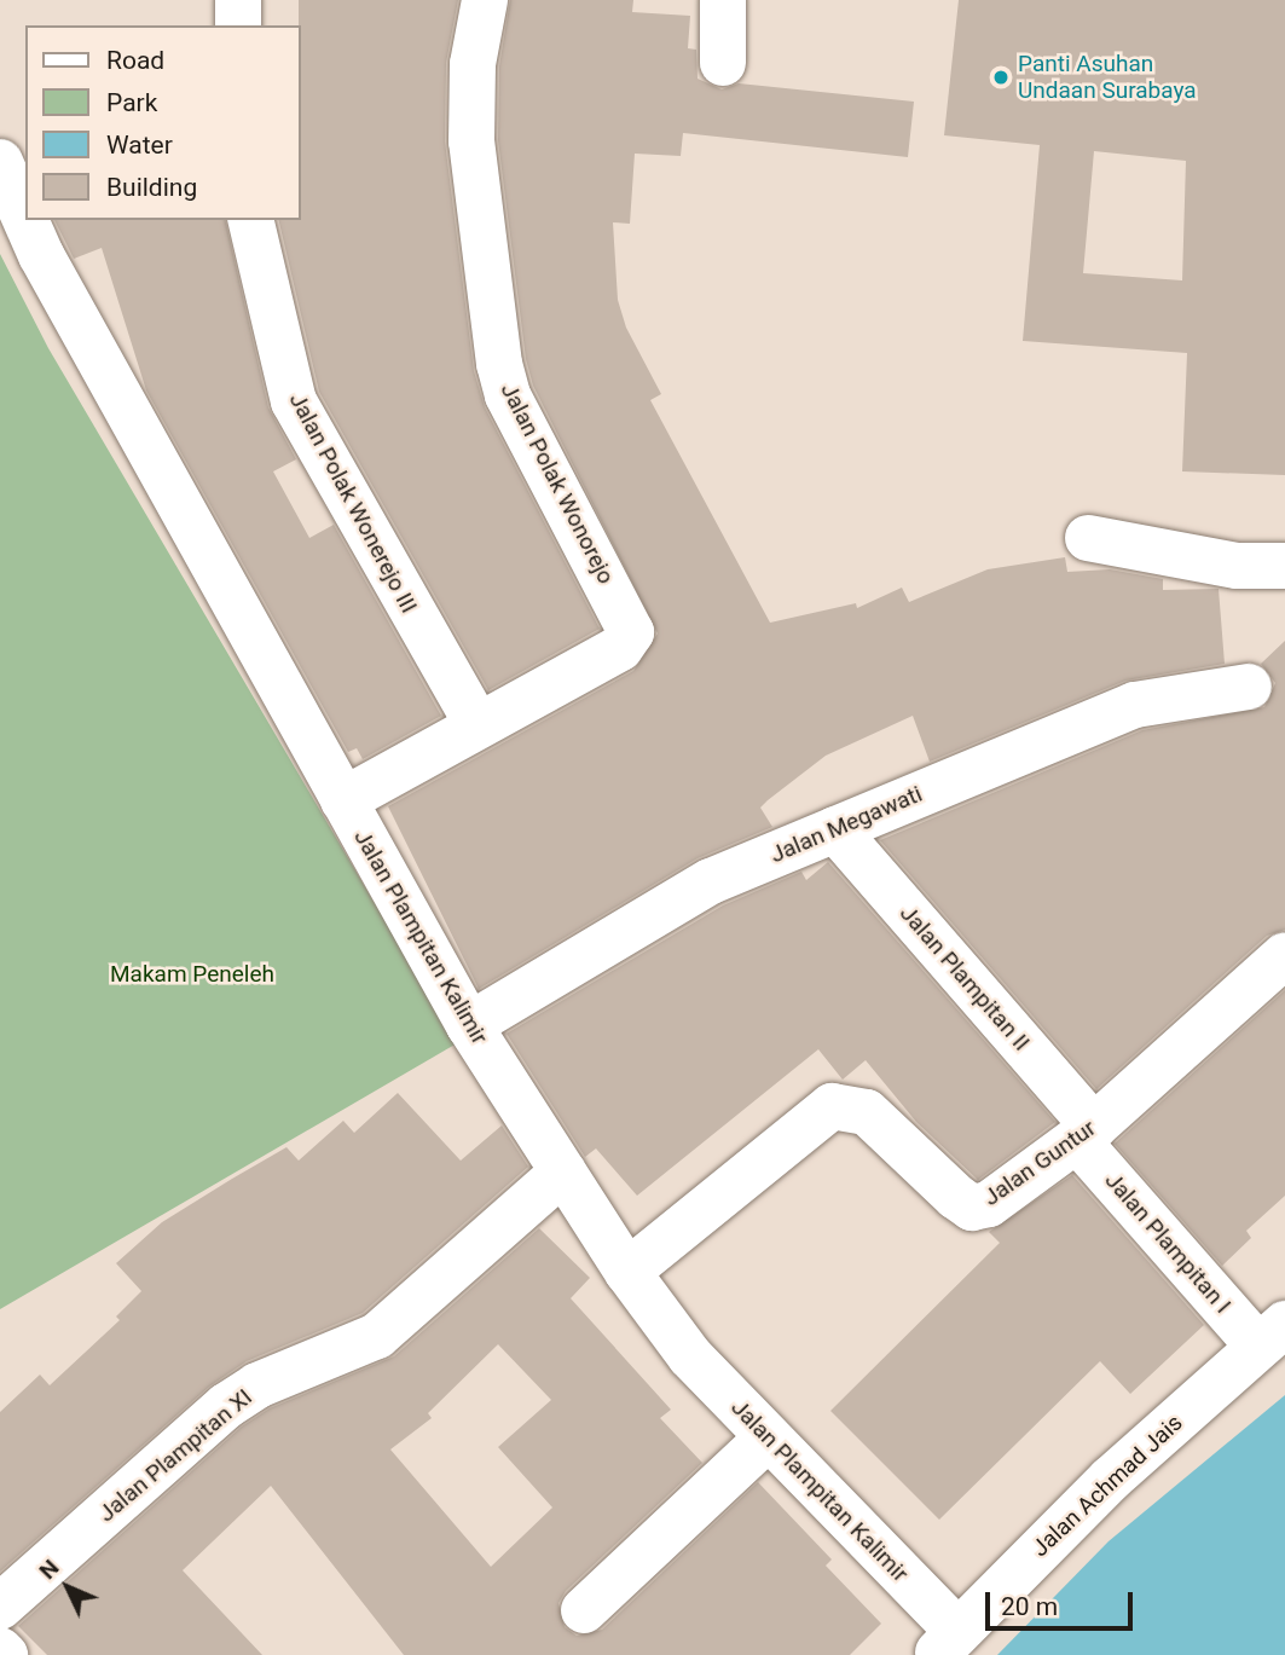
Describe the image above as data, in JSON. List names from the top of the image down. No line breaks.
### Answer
{"streets":{"street":["Jalan Polak Wonorejo","Jalan Polak Wonerejo III","Jalan Megawati","Jalan Plampitan Kalimir","Jalan Plampitan II","Jalan Guntur","Jalan Plampitan I","Jalan Plampitan XI","Jalan Achmad Jais"]},"crossings":[["Jalan Polak Wonorejo","Jalan Polak Wonerejo III"],["Jalan Polak Wonorejo","Jalan Plampitan Kalimir"],["Jalan Megawati","Jalan Plampitan Kalimir"],["Jalan Megawati","Jalan Plampitan II"],["Jalan Plampitan Kalimir","Jalan Guntur"],["Jalan Plampitan Kalimir","Jalan Plampitan XI"],["Jalan Plampitan Kalimir","Jalan Achmad Jais"],["Jalan Plampitan II","Jalan Guntur"],["Jalan Plampitan II","Jalan Plampitan I"],["Jalan Guntur","Jalan Plampitan I"],["Jalan Plampitan I","Jalan Achmad Jais"]],"parks":["Makam Peneleh"],"places":["Panti Asuhan Undaan Surabaya"],"legend":["Road","Park","Water","Building"],"scale_bar":"20 m","north":"top left"}
